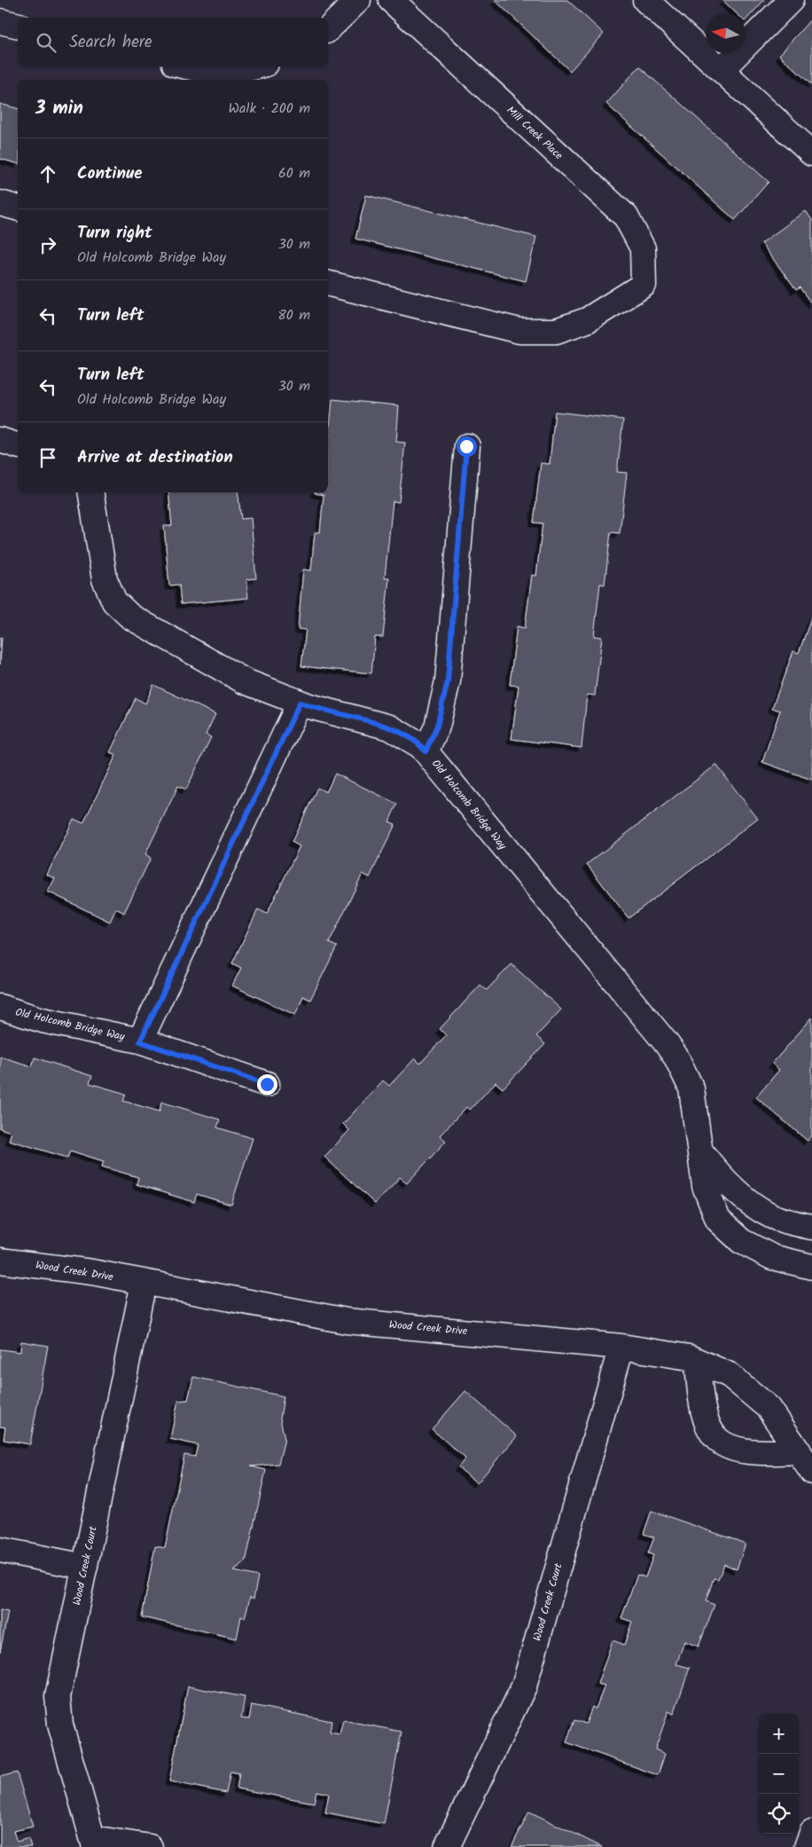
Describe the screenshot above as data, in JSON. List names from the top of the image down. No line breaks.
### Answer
{"streets":{"street":["Mill Creek Place","Old Holcomb Bridge Way","Wood Creek Drive","Wood Creek Court"]},"crossings":[["Wood Creek Drive","Wood Creek Court"]],"north":"left","page":{"search":"Search here","heading":["3 min","Walk · 200 m"],"list":[["Continue","60 m"],["Turn right","Old Holcomb Bridge Way","30 m"],["Turn left","80 m"],["Turn left","Old Holcomb Bridge Way","30 m"],"Arrive at destination"],"map_buttons":["+","−"]}}
